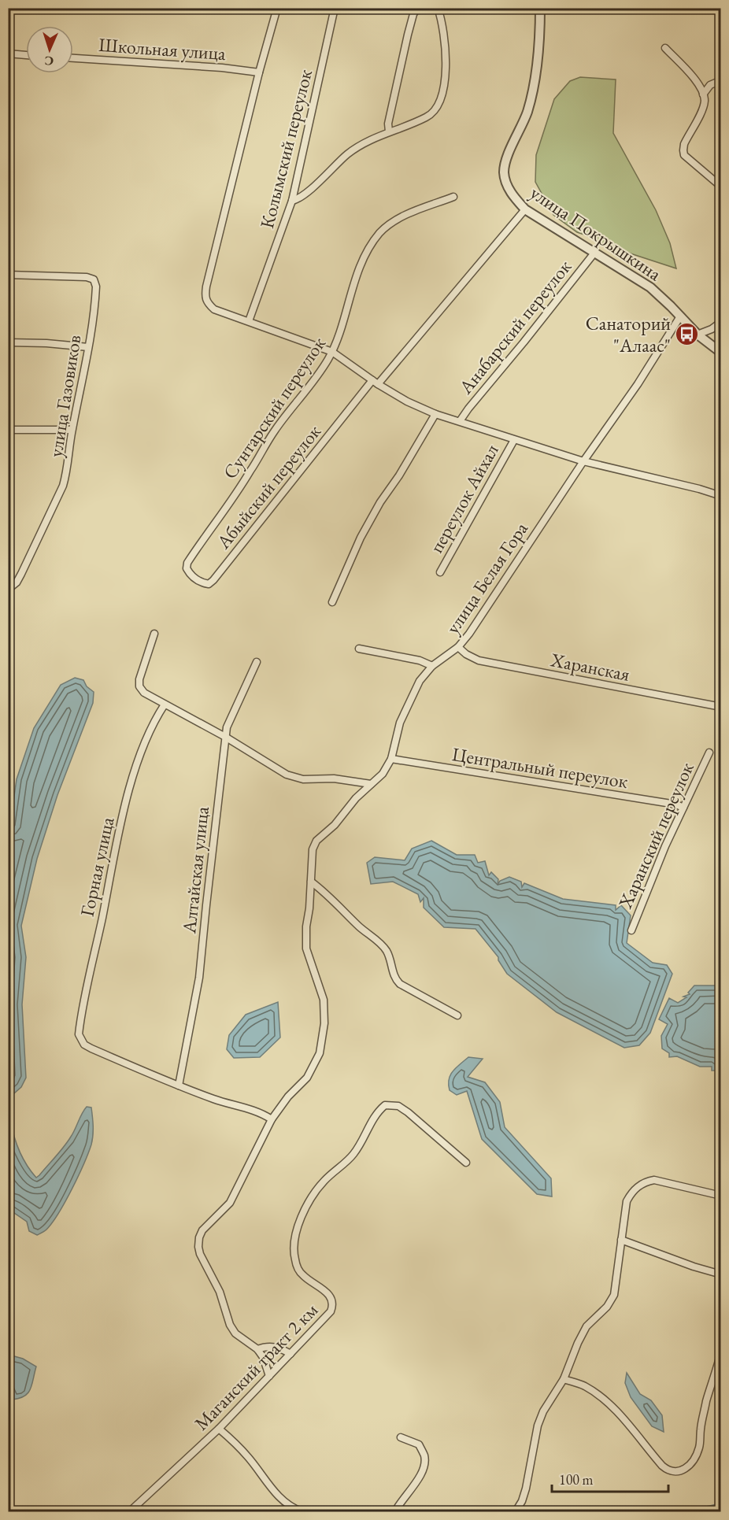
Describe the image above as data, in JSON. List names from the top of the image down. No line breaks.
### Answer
{"streets":{"street":["Школьная улица","Колымский переулок","улица Покрышкина","Анабарский переулок","улица Газовиков","Сунтарский переулок","Абыйский переулок","переулок Айхал","улица Белая Гора","Харанская","Центральный переулок","Харанский переулок","Горная улица","Алтайская улица","Маганский тракт 2 км"]},"crossings":[["улица Покрышкина","Анабарский переулок"],["улица Покрышкина","Абыйский переулок"],["улица Покрышкина","улица Белая Гора"],["Сунтарский переулок","Абыйский переулок"],["улица Белая Гора","Харанская"],["улица Белая Гора","Центральный переулок"],["улица Белая Гора","Маганский тракт 2 км"],["Центральный переулок","Харанский переулок"],["Горная улица","Алтайская улица"]],"places":{"bus stop":["Санаторий \"Алаас\""]},"scale_bar":"100 m","north":"bottom"}
